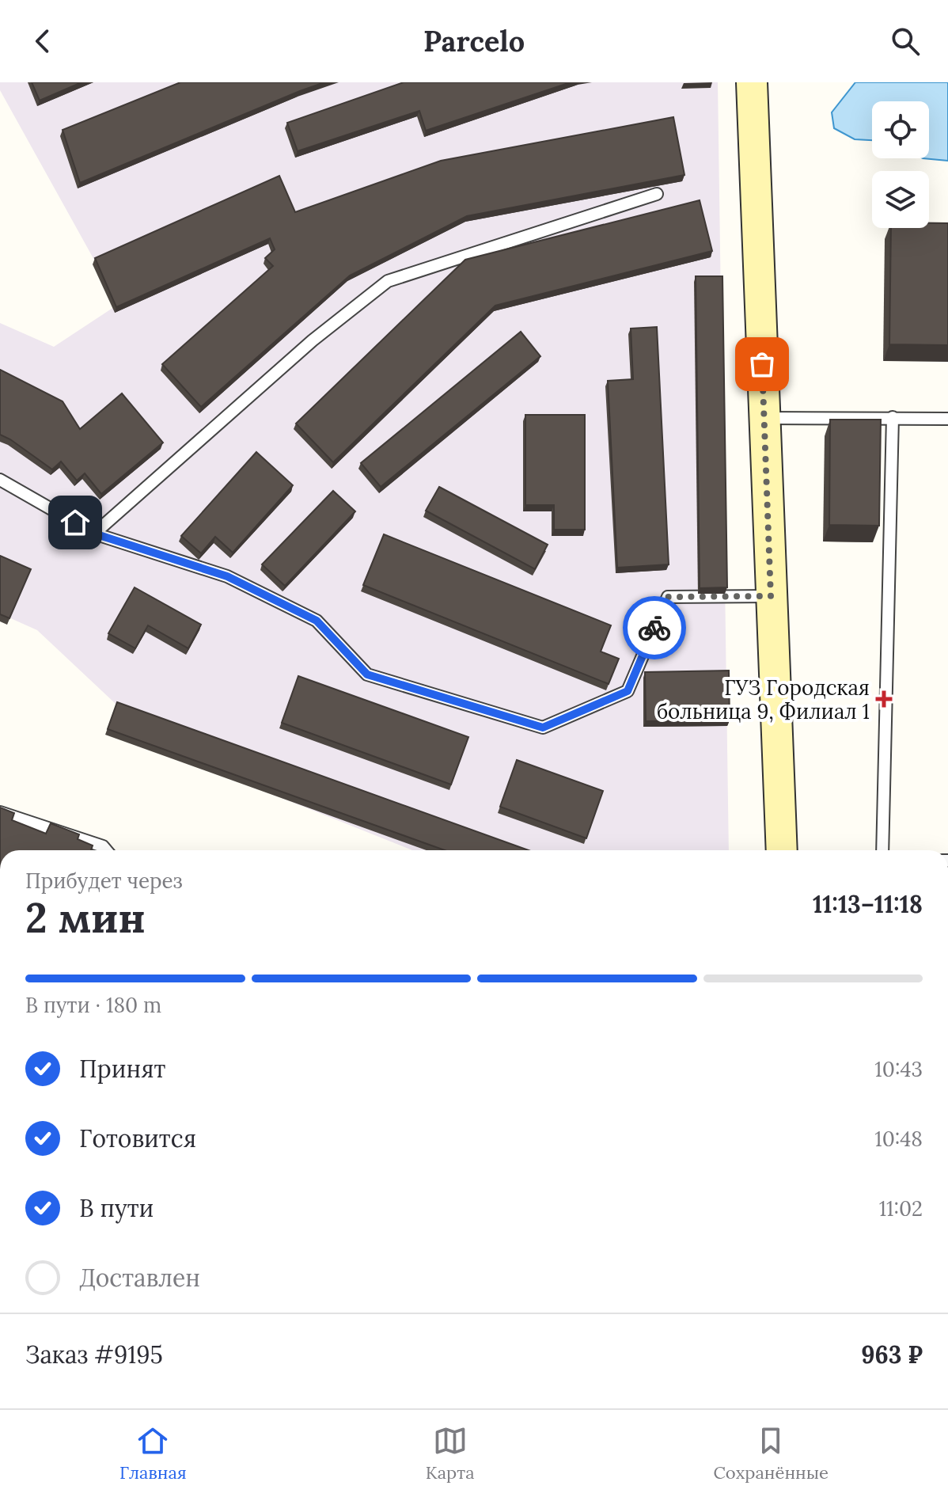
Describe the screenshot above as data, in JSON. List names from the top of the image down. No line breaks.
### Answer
{"places":{"health":["ГУЗ Городская больница 9, Филиал 1"]},"page":{"header":"Parcelo","heading":["2 мин","Прибудет через","11:13–11:18"],"panel":["Заказ #9195","963 ₽"],"bar":"В пути · 180 m","list":[["Принят","10:43"],["Готовится","10:48"],["В пути","11:02"],"Доставлен"],"tabs":["Главная","Карта","Сохранённые"]}}
